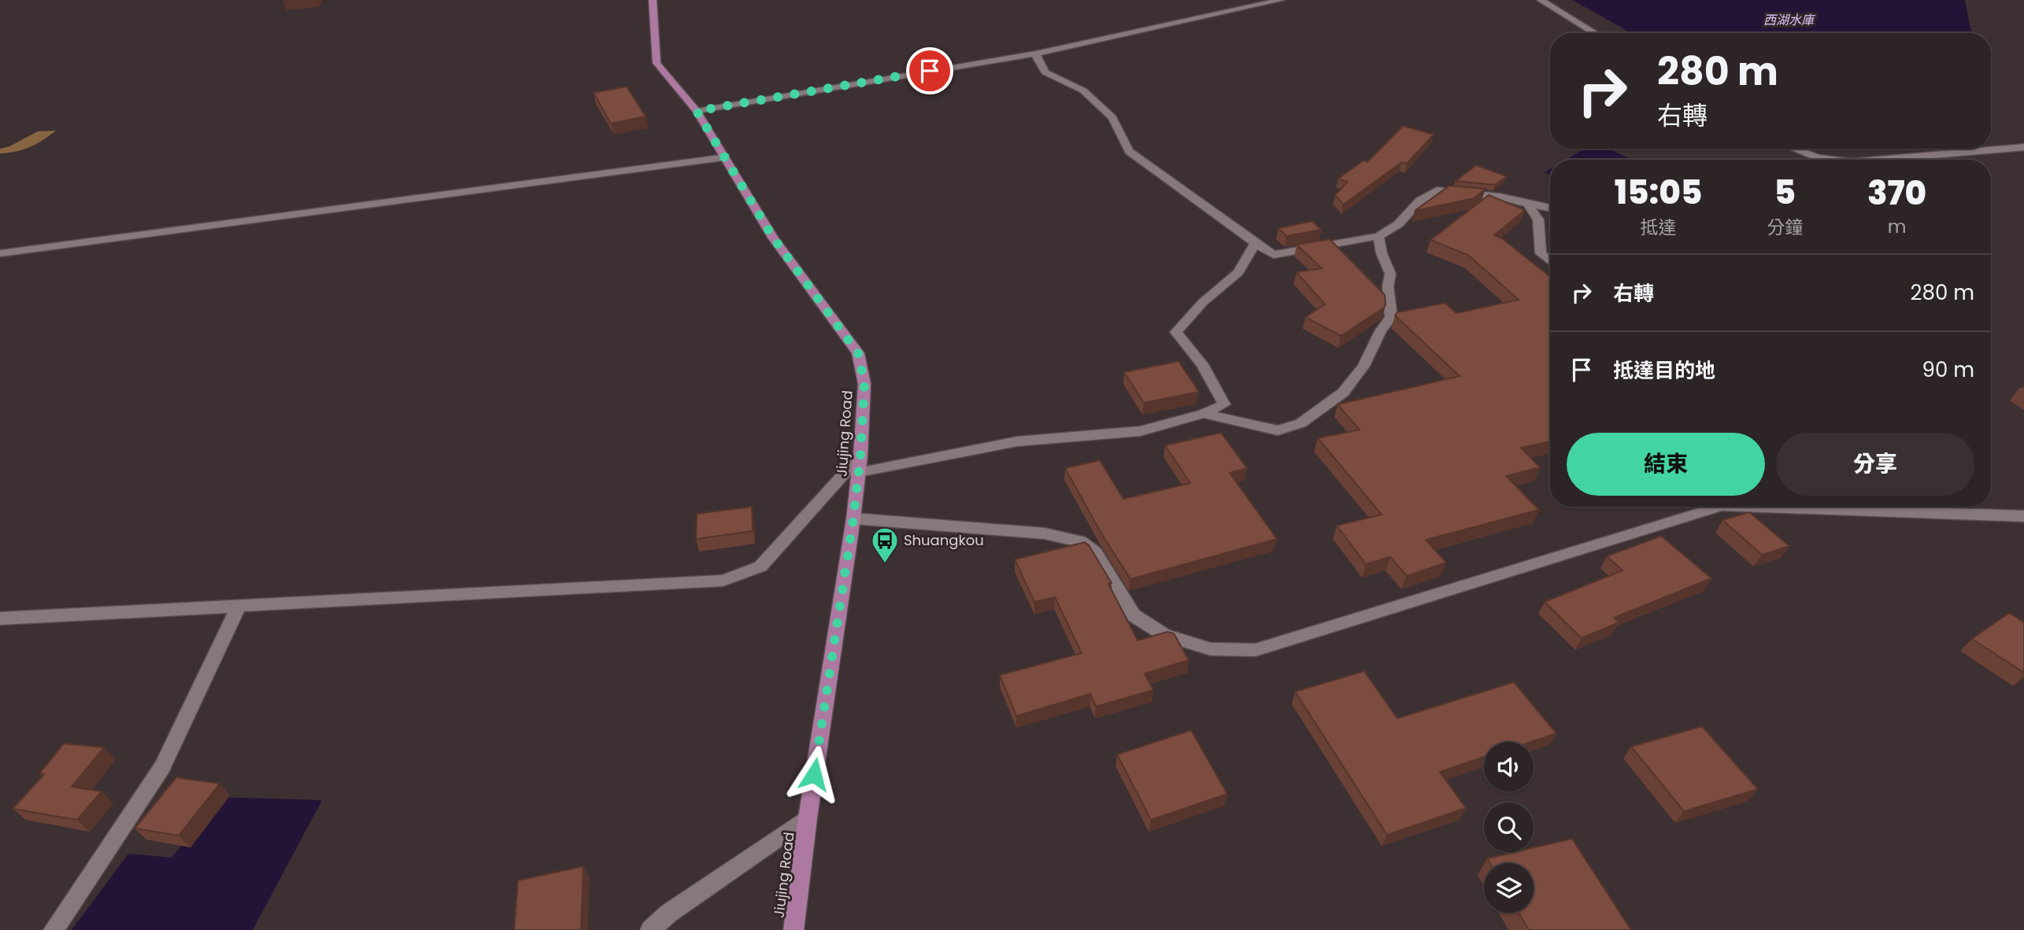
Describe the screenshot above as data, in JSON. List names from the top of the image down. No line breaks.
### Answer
{"streets":{"main road":["Jiujing Road"]},"water":["西湖水庫"],"places":{"bus stop":["Shuangkou"]},"page":{"turn":["280 m","右轉"],"eta":["15:05","抵達","5","分鐘","370","m"],"list":[{"name":"右轉","value":"280 m"},{"name":"抵達目的地","value":"90 m"}],"buttons":["結束","分享"]}}
